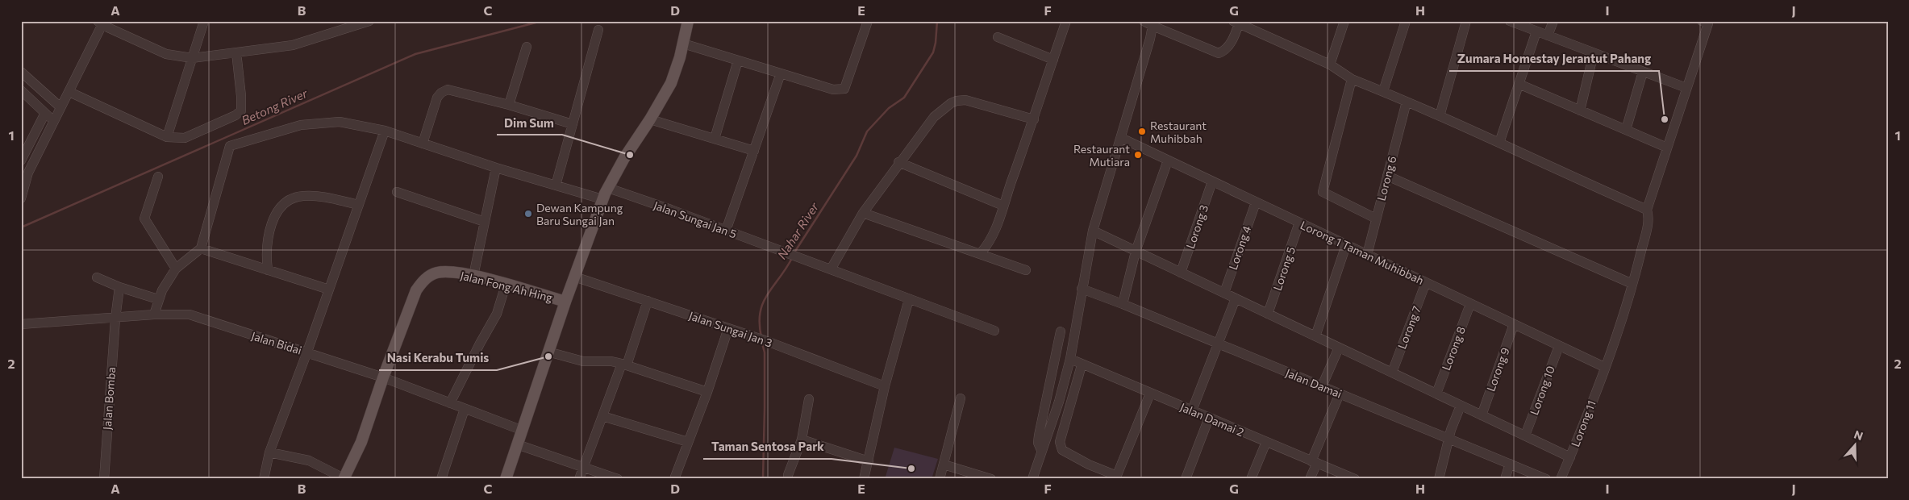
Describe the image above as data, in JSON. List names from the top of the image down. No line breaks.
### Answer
{"streets":{"main road":["Jalan Fong Ah Hing"],"street":["Lorong 6","Jalan Sungai Jan 5","Lorong 3","Lorong 4","Lorong 1 Taman Muhibbah","Lorong 5","Lorong 7","Jalan Sungai Jan 3","Jalan Bidai","Lorong 8","Lorong 9","Jalan Damai","Lorong 10","Jalan Bomba","Jalan Damai 2","Lorong 11"]},"crossings":[["Lorong 6","Lorong 1 Taman Muhibbah"],["Lorong 3","Lorong 1 Taman Muhibbah"],["Lorong 4","Lorong 1 Taman Muhibbah"],["Lorong 1 Taman Muhibbah","Lorong 5"],["Lorong 1 Taman Muhibbah","Lorong 7"],["Lorong 1 Taman Muhibbah","Lorong 8"],["Lorong 1 Taman Muhibbah","Lorong 9"],["Lorong 1 Taman Muhibbah","Lorong 10"],["Lorong 1 Taman Muhibbah","Lorong 11"],["Jalan Fong Ah Hing","Jalan Bidai"],["Jalan Bidai","Jalan Bomba"]],"water":["Betong River","Nahar River"],"places":["Zumara Homestay Jerantut Pahang","Restaurant Muhibbah","Dim Sum","Restaurant Mutiara","Dewan Kampung Baru Sungai Jan","Nasi Kerabu Tumis","Taman Sentosa Park"],"north":"top","grid":{"columns":["A","B","C","D","E","F","G","H","I","J"],"rows":["1","2"]}}
